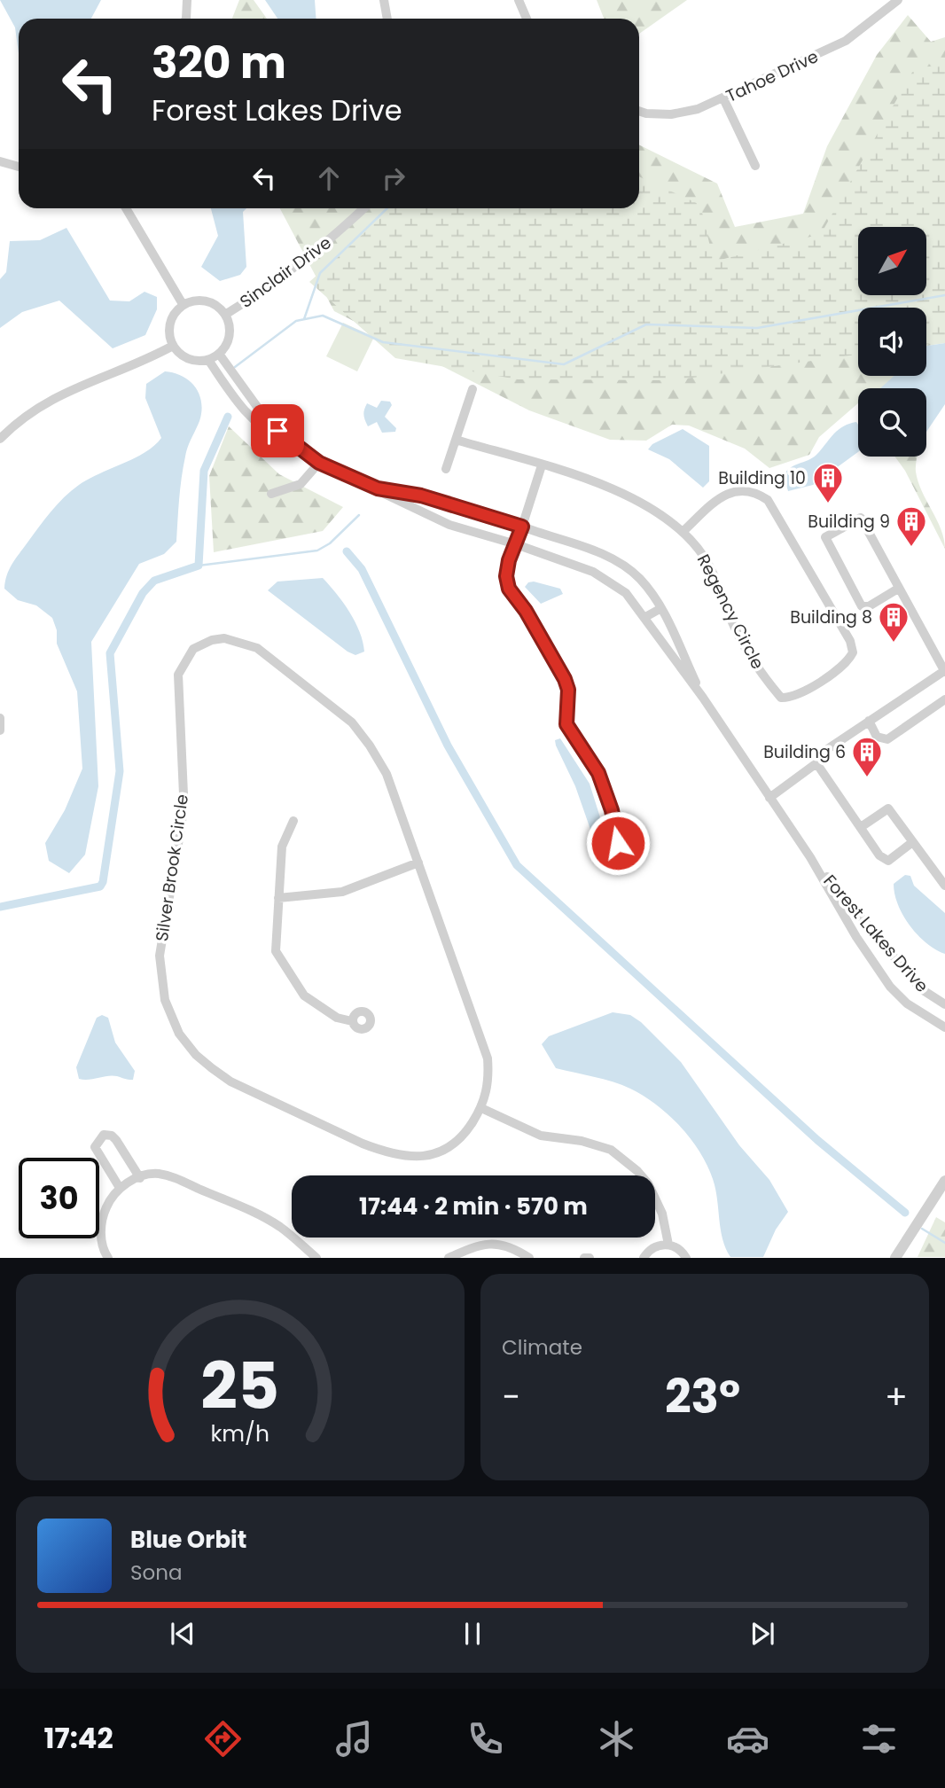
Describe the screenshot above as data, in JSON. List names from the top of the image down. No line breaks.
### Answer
{"streets":{"street":["Tahoe Drive","Sinclair Drive","Regency Circle","Silver Brook Circle","Forest Lakes Drive"]},"crossings":[["Sinclair Drive","Forest Lakes Drive"]],"places":{"building":["Building 10","Building 9","Building 8","Building 6"]},"north":"top right","page":{"turn":["320 m","Forest Lakes Drive"],"limit":"30","trip":"17:44 · 2 min · 570 m","tile":"Climate","heat":["−","23°","+"],"song":["Blue Orbit","Sona"],"tabs":"17:42","gauge":["25","km/h"]}}
